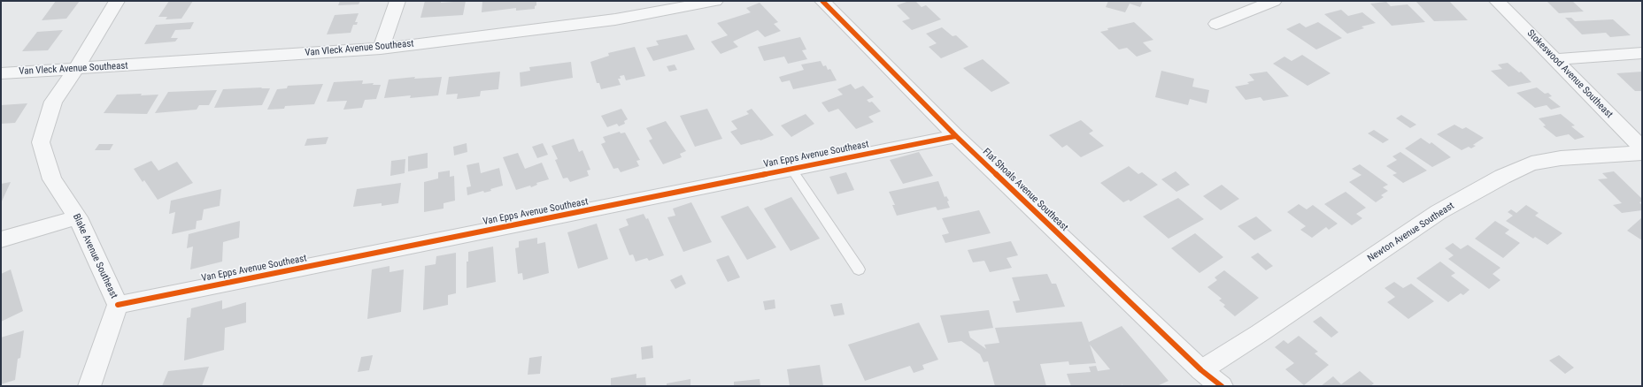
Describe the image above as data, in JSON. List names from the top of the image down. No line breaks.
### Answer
{"streets":{"street":["Van Vleck Avenue Southeast","Stokeswood Avenue Southeast","Van Epps Avenue Southeast","Flat Shoals Avenue Southeast","Newton Avenue Southeast","Blake Avenue Southeast"]},"crossings":[["Van Vleck Avenue Southeast","Blake Avenue Southeast"],["Van Epps Avenue Southeast","Flat Shoals Avenue Southeast"],["Van Epps Avenue Southeast","Blake Avenue Southeast"],["Flat Shoals Avenue Southeast","Newton Avenue Southeast"]]}
